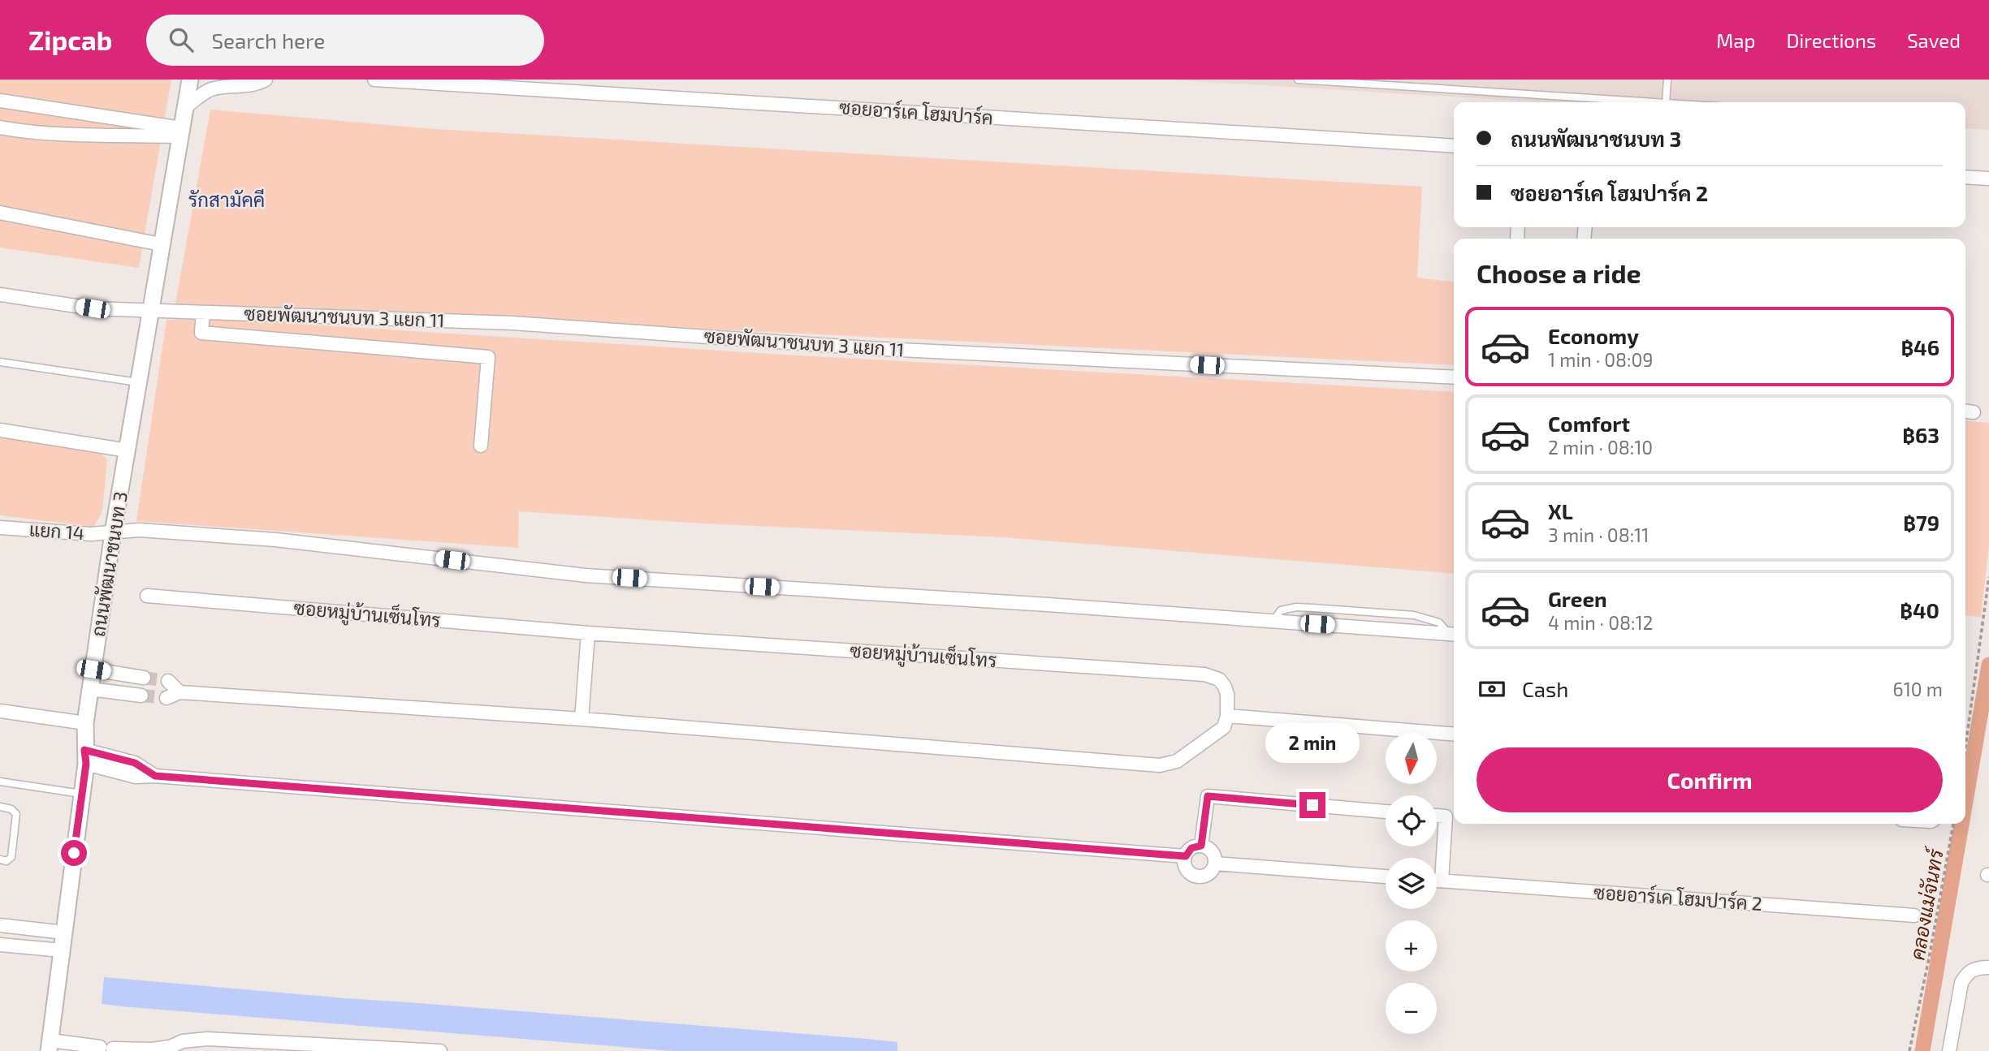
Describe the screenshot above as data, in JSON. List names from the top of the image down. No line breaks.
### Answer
{"streets":{"street":["ซอยอาร์เค โฮมปาร์ค","ซอยพัฒนาชนบท 3 แยก 11","แยก 14","ถนนพัฒนาชนบท 3","ซอยหมู่บ้านเซ็นโทร","ซอยอาร์เค โฮมปาร์ค 2"]},"crossings":[["ซอยพัฒนาชนบท 3 แยก 11","ถนนพัฒนาชนบท 3"],["แยก 14","ถนนพัฒนาชนบท 3"]],"districts":["รักสามัคคี"],"water":["คลองแม่จันทร์"],"north":"bottom","page":{"header":"Zipcab","search":"Search here","nav":["Map","Directions","Saved"],"banner":["ถนนพัฒนาชนบท 3","ซอยอาร์เค โฮมปาร์ค 2"],"heading":"Choose a ride","list":[{"name":"Economy","note":"1 min · 08:09","value":"฿46"},{"name":"Comfort","note":"2 min · 08:10","value":"฿63"},{"name":"XL","note":"3 min · 08:11","value":"฿79"},{"name":"Green","note":"4 min · 08:12","value":"฿40"}],"pay":["Cash","610 m"],"bubble":"2 min","map_buttons":["+","−"],"buttons":"Confirm"}}
